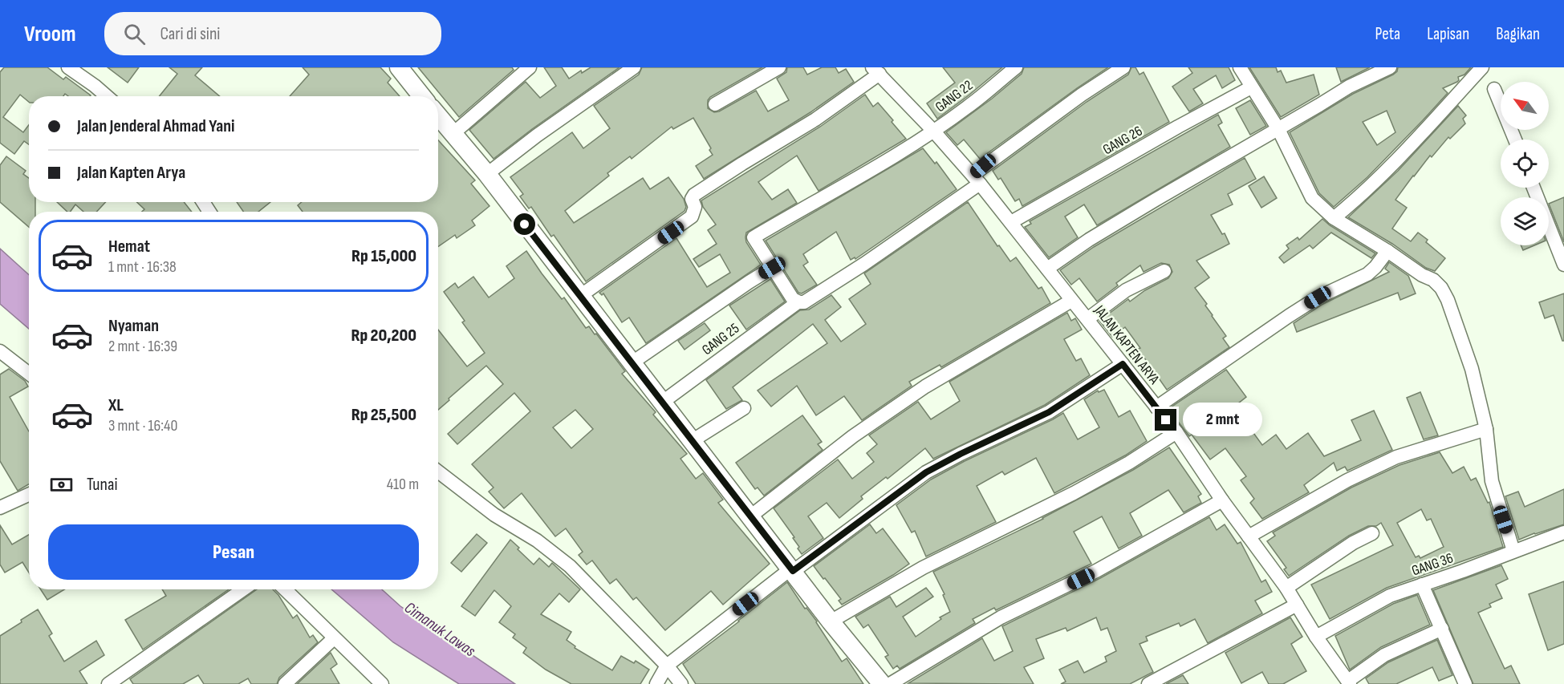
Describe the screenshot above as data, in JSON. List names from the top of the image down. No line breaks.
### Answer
{"streets":{"street":["GANG 22","GANG 26","GANG 25","JALAN KAPTEN ARYA","GANG 36"]},"crossings":[["GANG 22","JALAN KAPTEN ARYA"],["GANG 26","JALAN KAPTEN ARYA"],["GANG 25","JALAN KAPTEN ARYA"],["JALAN KAPTEN ARYA","GANG 36"]],"water":["Cimanuk Lawas"],"north":"top left","page":{"header":"Vroom","search":"Cari di sini","nav":["Peta","Lapisan","Bagikan"],"banner":["Jalan Jenderal Ahmad Yani","Jalan Kapten Arya"],"list":[{"name":"Hemat","note":"1 mnt · 16:38","value":"Rp 15,000"},{"name":"Nyaman","note":"2 mnt · 16:39","value":"Rp 20,200"},{"name":"XL","note":"3 mnt · 16:40","value":"Rp 25,500"}],"bubble":"2 mnt","pay":["Tunai","410 m"],"buttons":"Pesan"}}
